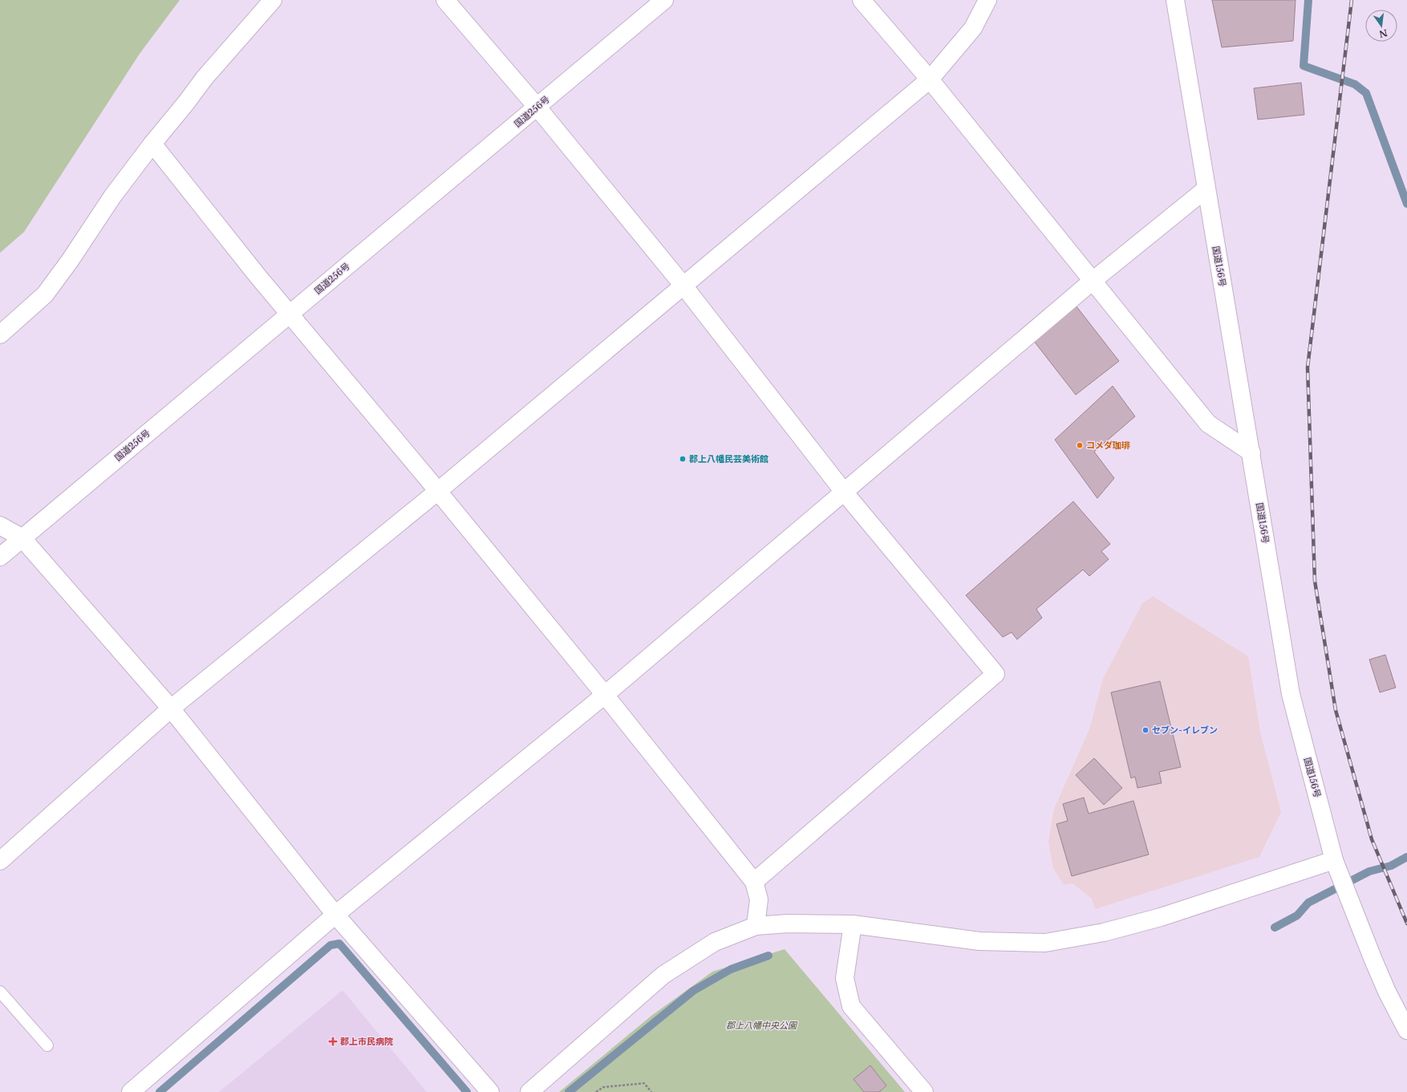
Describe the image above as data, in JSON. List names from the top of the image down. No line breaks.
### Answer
{"streets":{"main road":["国道256号","国道156号"]},"parks":["郡上八幡中央公園"],"places":{"other":["コメダ珈琲","郡上八幡民芸美術館","セブン-イレブン"],"health":["郡上市民病院"]},"north":"bottom"}
